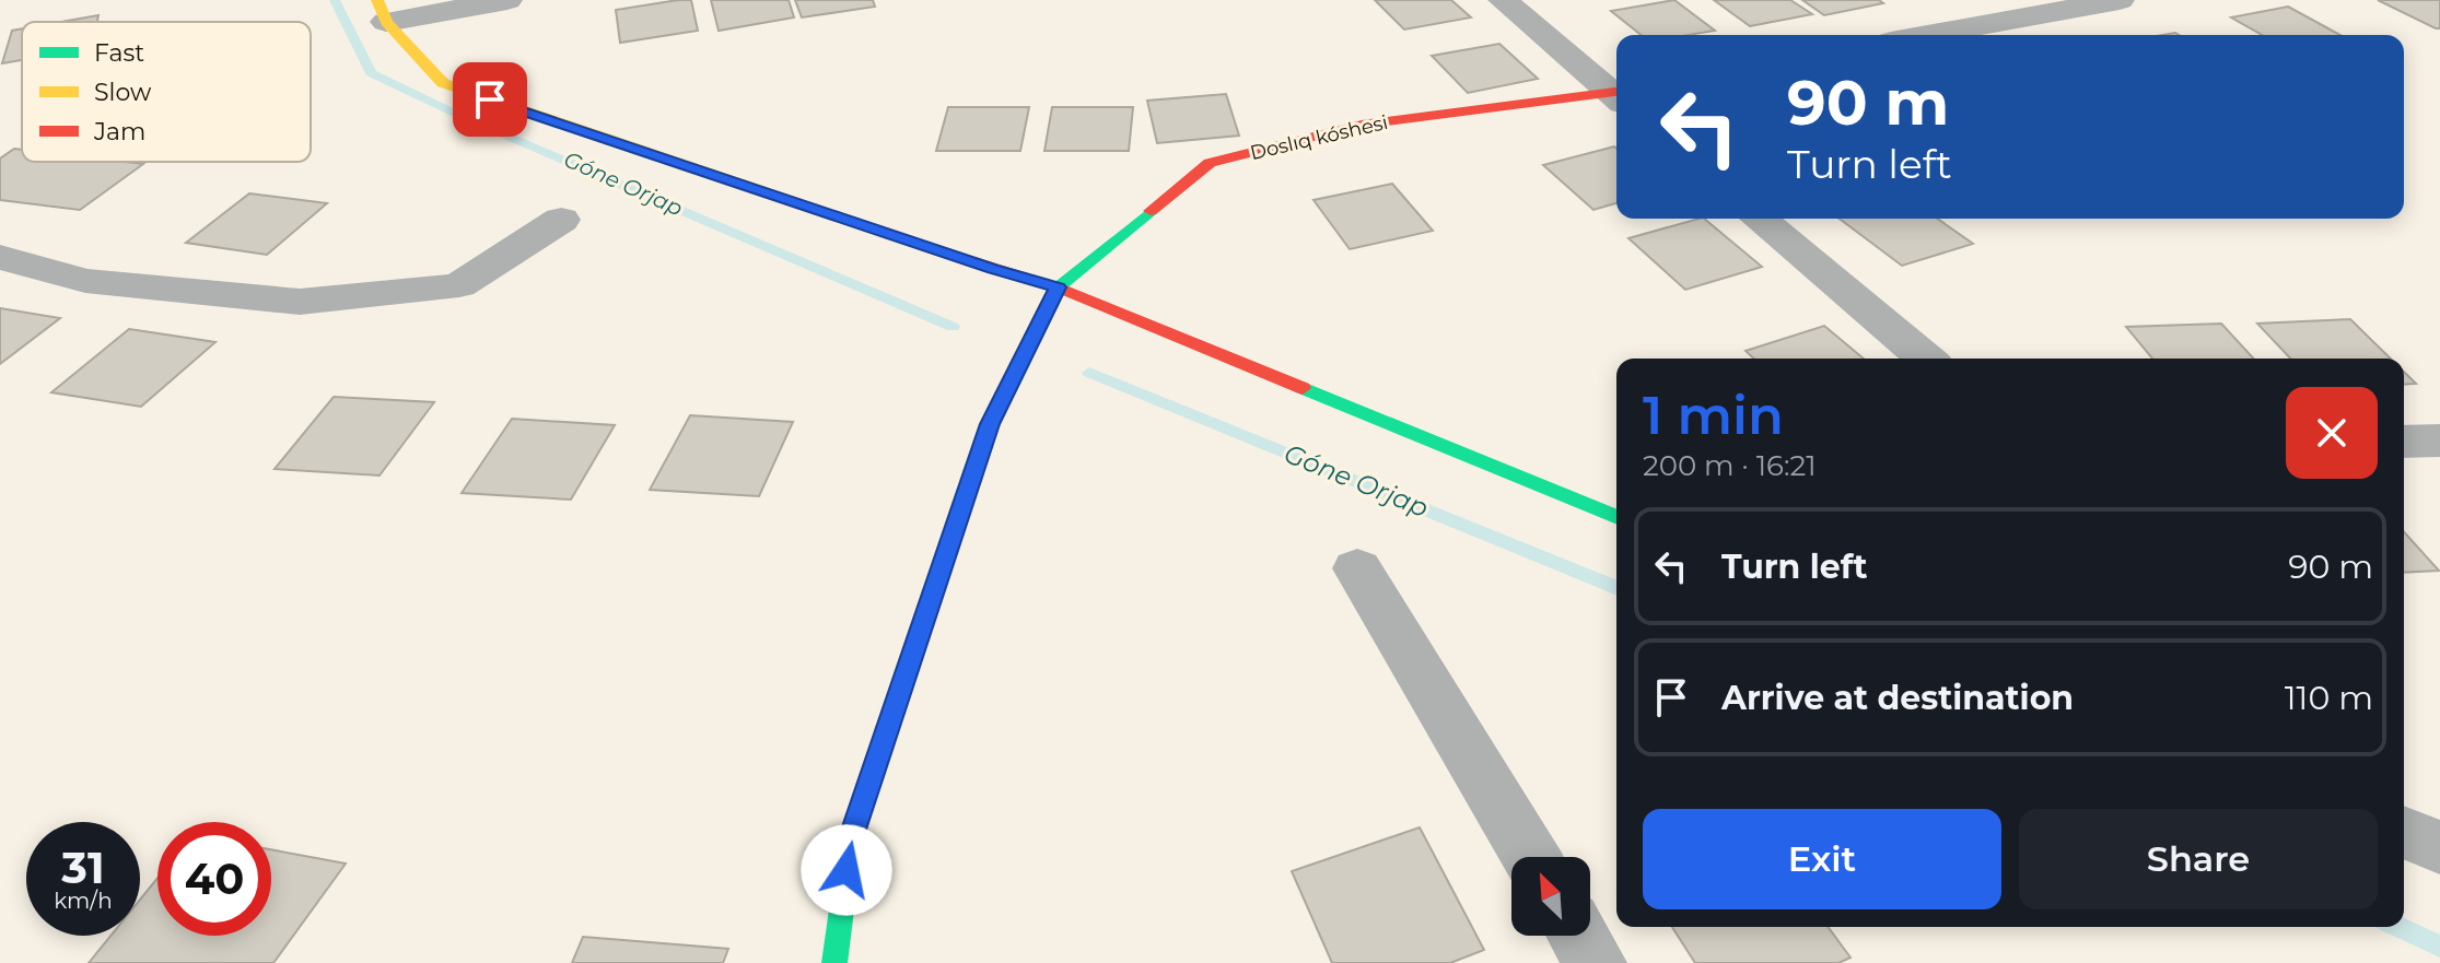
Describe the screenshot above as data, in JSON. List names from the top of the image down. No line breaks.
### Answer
{"streets":{"street":["Doslıq kóshesi"]},"water":["Góne Orjap"],"legend":["Fast","Slow","Jam"],"north":"top left","page":{"turn":["90 m","Turn left"],"heading":["1 min","200 m · 16:21"],"list":[{"name":"Turn left","value":"90 m"},{"name":"Arrive at destination","value":"110 m"}],"buttons":["Exit","Share"],"speed":"31 km/h","limit":"40"}}
